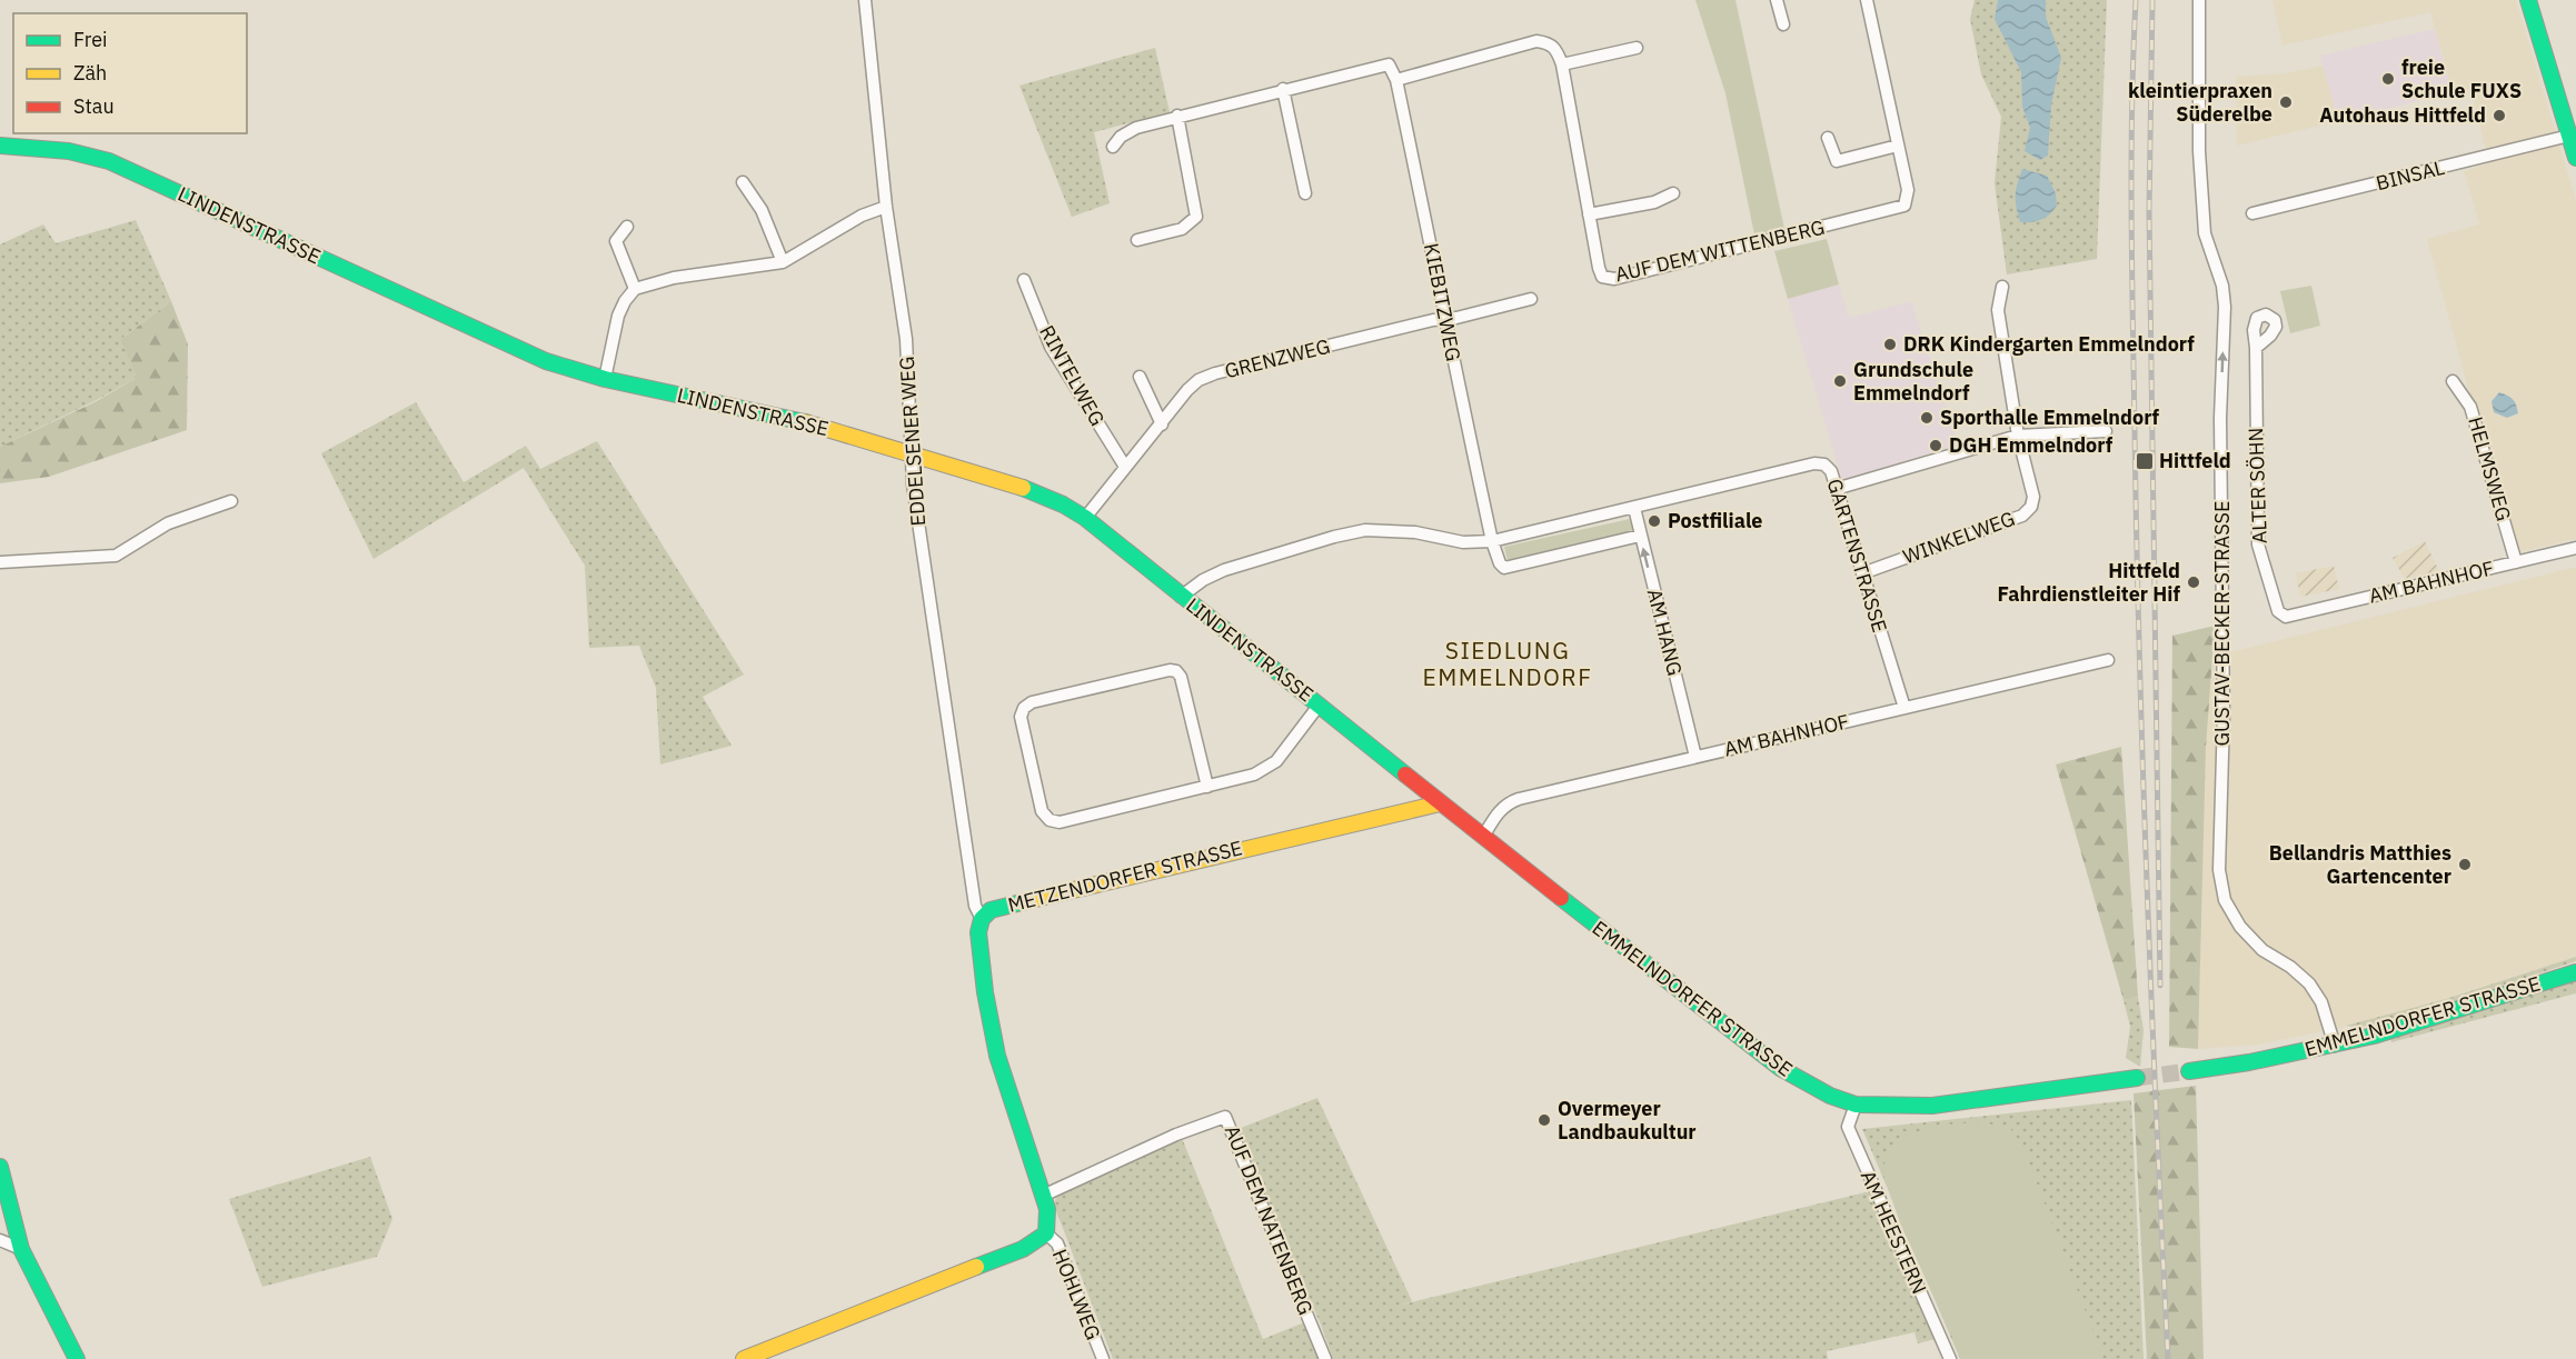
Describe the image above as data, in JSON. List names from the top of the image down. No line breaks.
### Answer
{"streets":{"street":["BINSAL","LINDENSTRASSE","AUF DEM WITTENBERG","KIEBITZWEG","GRENZWEG","RINTELWEG","EDDELSENER WEG","HELMSWEG","ALTER SÖHN","WINKELWEG","GARTENSTRASSE","AM BAHNHOF","GUSTAV-BECKER-STRASSE","AM HANG","METZENDORFER STRASSE","EMMELNDORFER STRASSE","AUF DEM NATENBERG","AM HEESTERN","HOHLWEG"]},"crossings":[["LINDENSTRASSE","GRENZWEG"],["LINDENSTRASSE","EDDELSENER WEG"],["LINDENSTRASSE","GARTENSTRASSE"],["LINDENSTRASSE","METZENDORFER STRASSE"],["LINDENSTRASSE","EMMELNDORFER STRASSE"],["KIEBITZWEG","GRENZWEG"],["KIEBITZWEG","GARTENSTRASSE"],["GRENZWEG","RINTELWEG"],["EDDELSENER WEG","METZENDORFER STRASSE"],["HELMSWEG","AM BAHNHOF"],["ALTER SÖHN","AM BAHNHOF"],["WINKELWEG","GARTENSTRASSE"],["GARTENSTRASSE","AM BAHNHOF"],["GARTENSTRASSE","AM HANG"],["AM BAHNHOF","AM HANG"],["AM BAHNHOF","EMMELNDORFER STRASSE"],["GUSTAV-BECKER-STRASSE","EMMELNDORFER STRASSE"],["METZENDORFER STRASSE","EMMELNDORFER STRASSE"],["METZENDORFER STRASSE","AUF DEM NATENBERG"],["METZENDORFER STRASSE","HOHLWEG"],["EMMELNDORFER STRASSE","AM HEESTERN"]],"one_way":["GUSTAV-BECKER-STRASSE","AM HANG"],"districts":["SIEDLUNG EMMELNDORF"],"places":{"other":["freie Schule FUXS","kleintierpraxen Süderelbe","Autohaus Hittfeld","DRK Kindergarten Emmelndorf","Grundschule Emmelndorf","Sporthalle Emmelndorf","DGH Emmelndorf","Postfiliale","Hittfeld Fahrdienstleiter Hif","Bellandris Matthies Gartencenter","Overmeyer Landbaukultur"],"transit":["Hittfeld"]},"legend":["Frei","Zäh","Stau"]}
